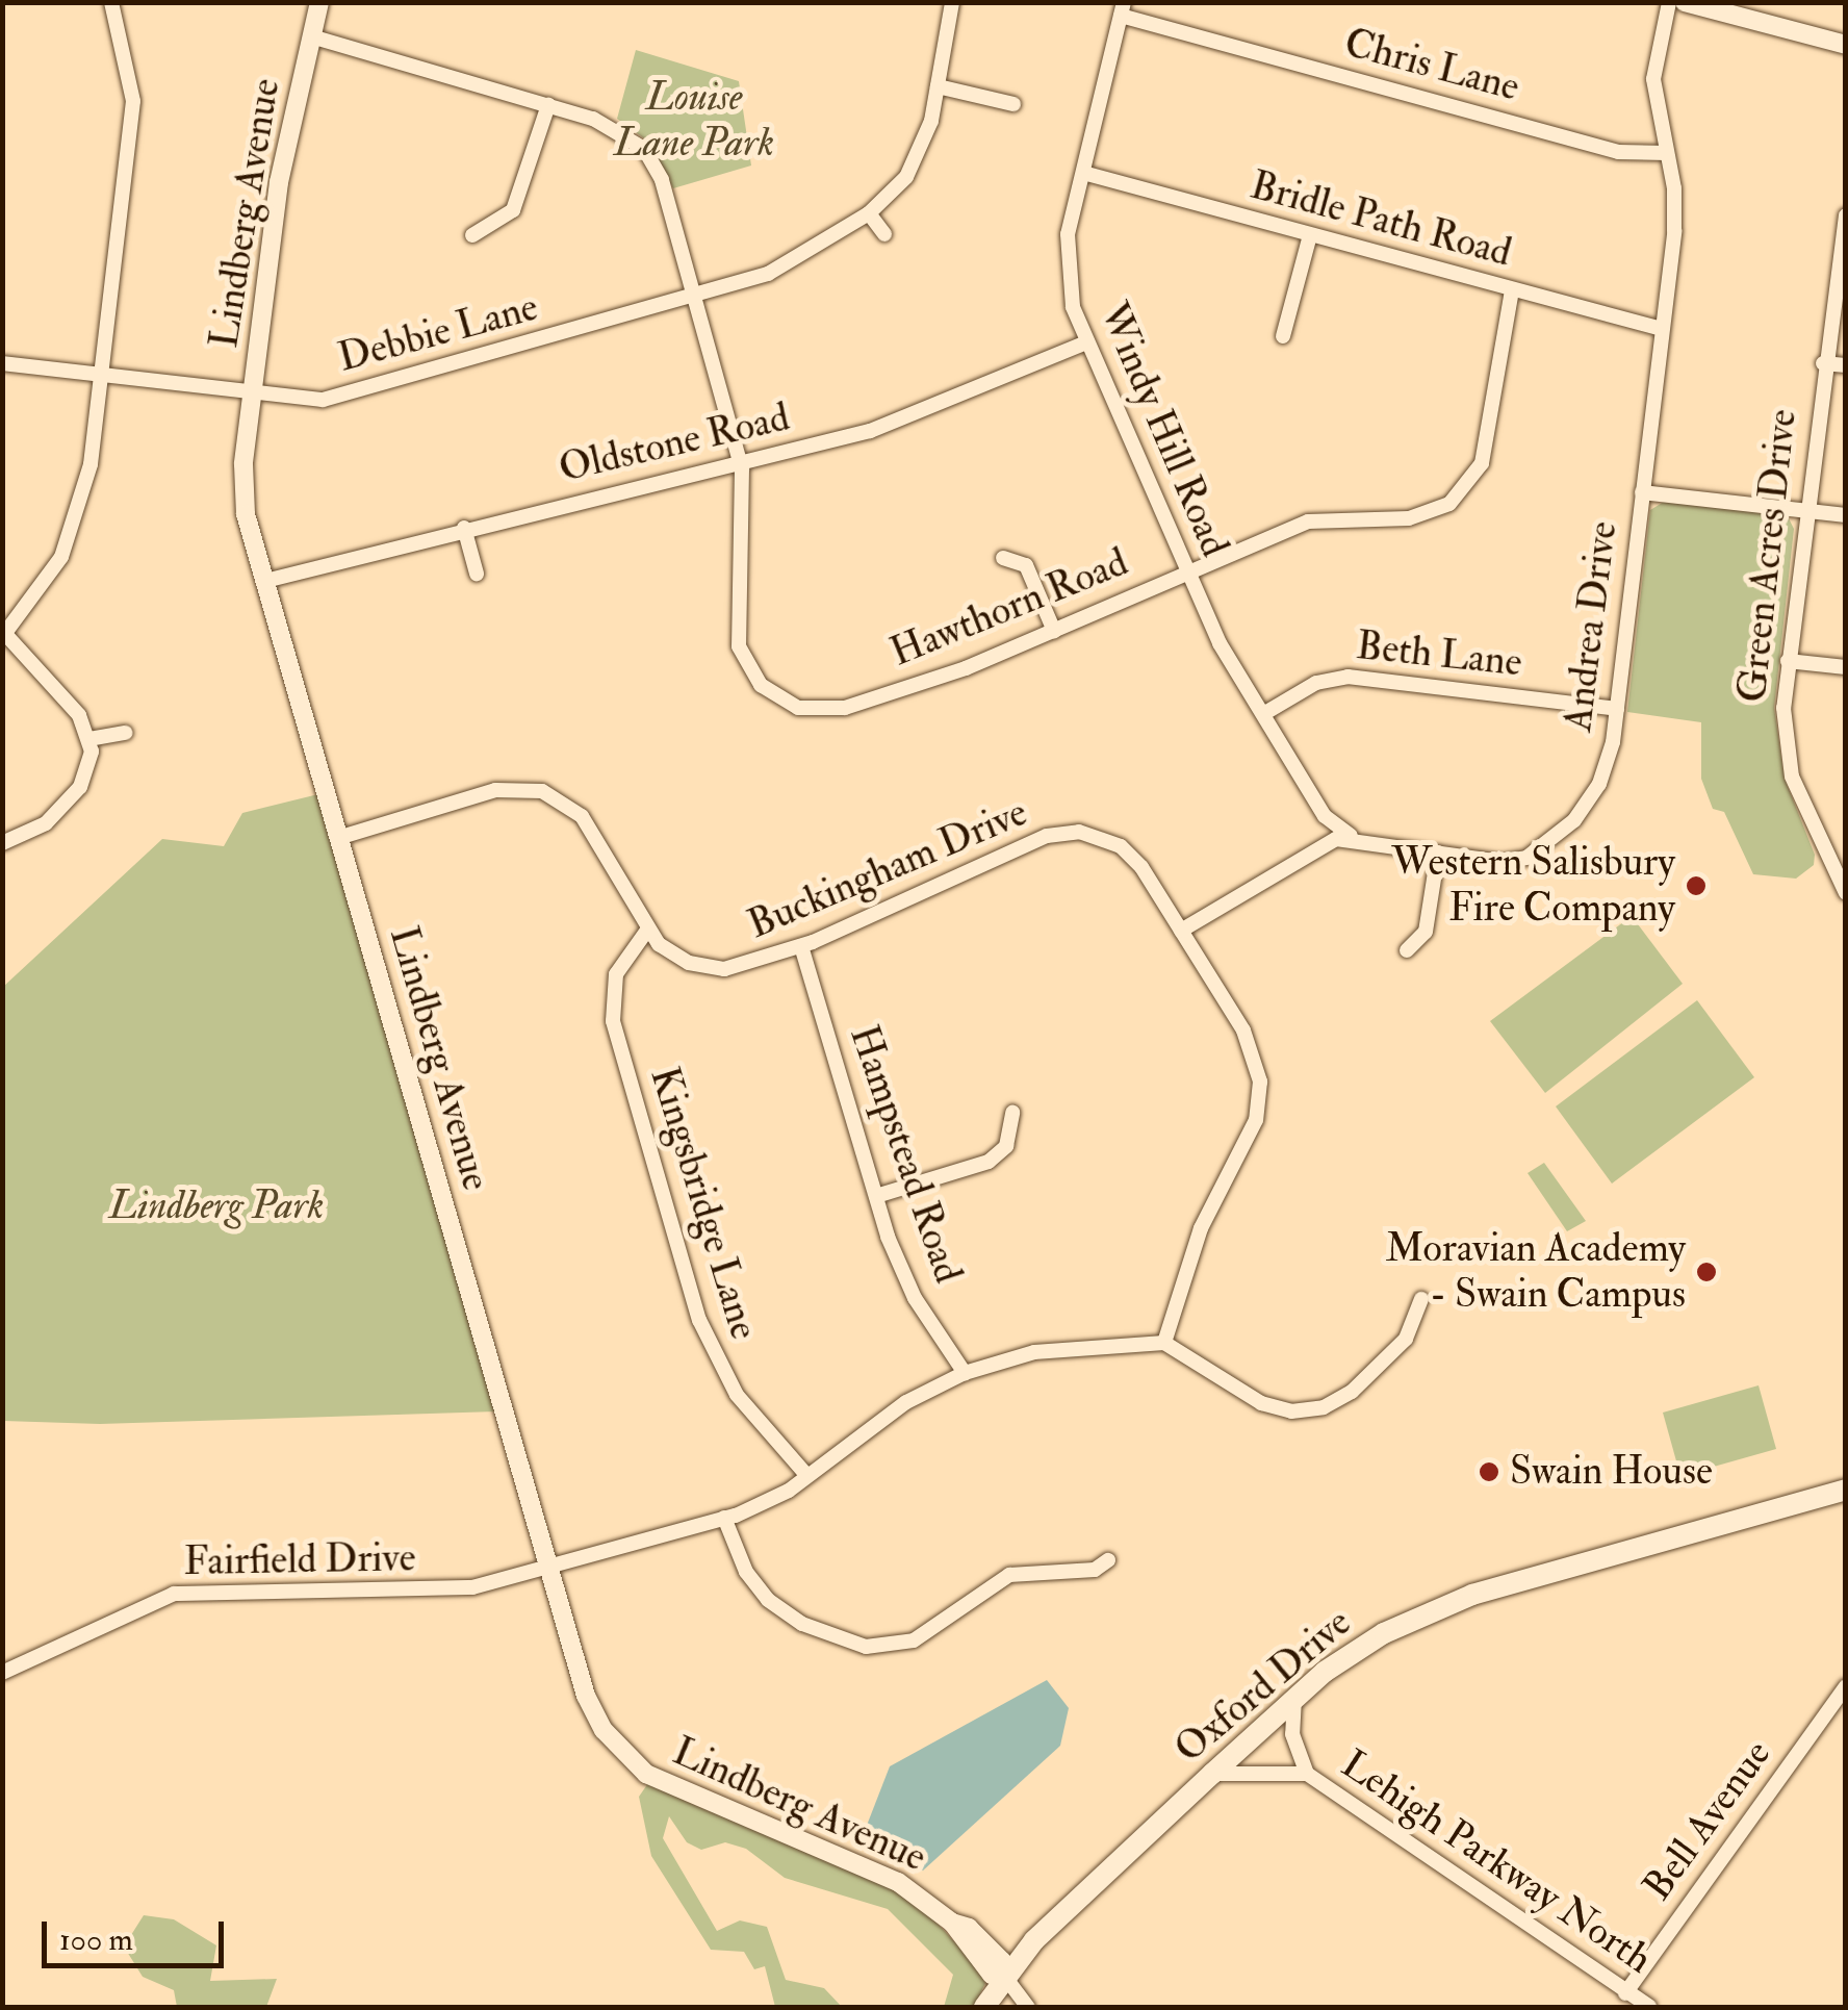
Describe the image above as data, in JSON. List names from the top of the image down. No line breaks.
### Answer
{"streets":{"main road":["Oxford Drive"],"street":["Chris Lane","Lindberg Avenue","Bridle Path Road","Debbie Lane","Windy Hill Road","Oldstone Road","Green Acres Drive","Hawthorn Road","Andrea Drive","Beth Lane","Buckingham Drive","Hampstead Road","Kingsbridge Lane","Fairfield Drive","Bell Avenue","Lehigh Parkway North"]},"crossings":[["Chris Lane","Windy Hill Road"],["Chris Lane","Andrea Drive"],["Lindberg Avenue","Debbie Lane"],["Lindberg Avenue","Oldstone Road"],["Lindberg Avenue","Hawthorn Road"],["Lindberg Avenue","Buckingham Drive"],["Lindberg Avenue","Fairfield Drive"],["Lindberg Avenue","Oxford Drive"],["Bridle Path Road","Windy Hill Road"],["Bridle Path Road","Hawthorn Road"],["Bridle Path Road","Andrea Drive"],["Debbie Lane","Hawthorn Road"],["Windy Hill Road","Oldstone Road"],["Windy Hill Road","Hawthorn Road"],["Windy Hill Road","Andrea Drive"],["Windy Hill Road","Beth Lane"],["Oldstone Road","Hawthorn Road"],["Andrea Drive","Beth Lane"],["Andrea Drive","Buckingham Drive"],["Buckingham Drive","Hampstead Road"],["Buckingham Drive","Kingsbridge Lane"],["Buckingham Drive","Fairfield Drive"],["Hampstead Road","Fairfield Drive"],["Kingsbridge Lane","Fairfield Drive"],["Oxford Drive","Lehigh Parkway North"],["Bell Avenue","Lehigh Parkway North"]],"parks":["Louise Lane Park","Lindberg Park"],"places":["Western Salisbury Fire Company","Moravian Academy - Swain Campus","Swain House"],"scale_bar":"100 m"}
